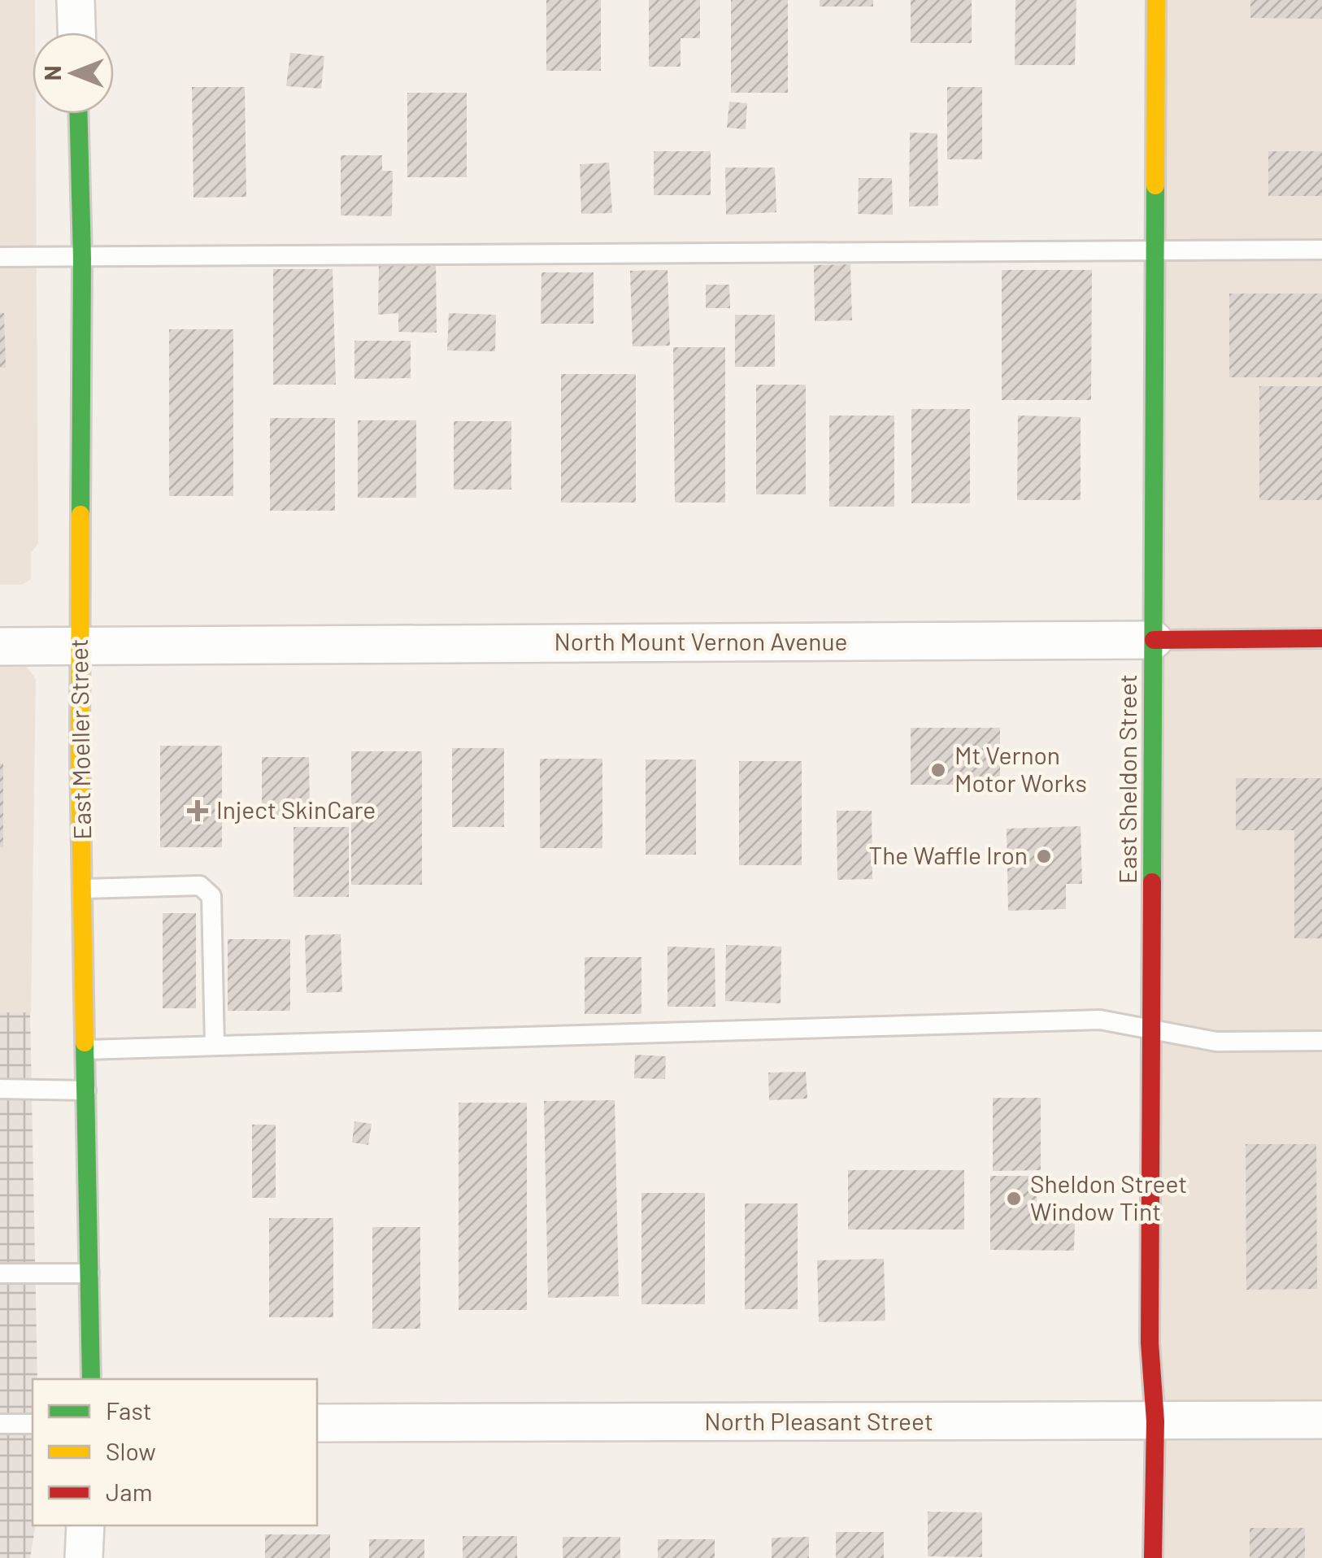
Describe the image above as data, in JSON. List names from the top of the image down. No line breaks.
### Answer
{"streets":{"main road":["North Mount Vernon Avenue","East Moeller Street","East Sheldon Street"],"street":["North Pleasant Street"]},"crossings":[["North Mount Vernon Avenue","East Moeller Street"],["North Mount Vernon Avenue","East Sheldon Street"],["East Sheldon Street","North Pleasant Street"]],"places":{"other":["Mt Vernon Motor Works","The Waffle Iron","Sheldon Street Window Tint"],"health":["Inject SkinCare"]},"legend":["Fast","Slow","Jam"],"north":"left"}
